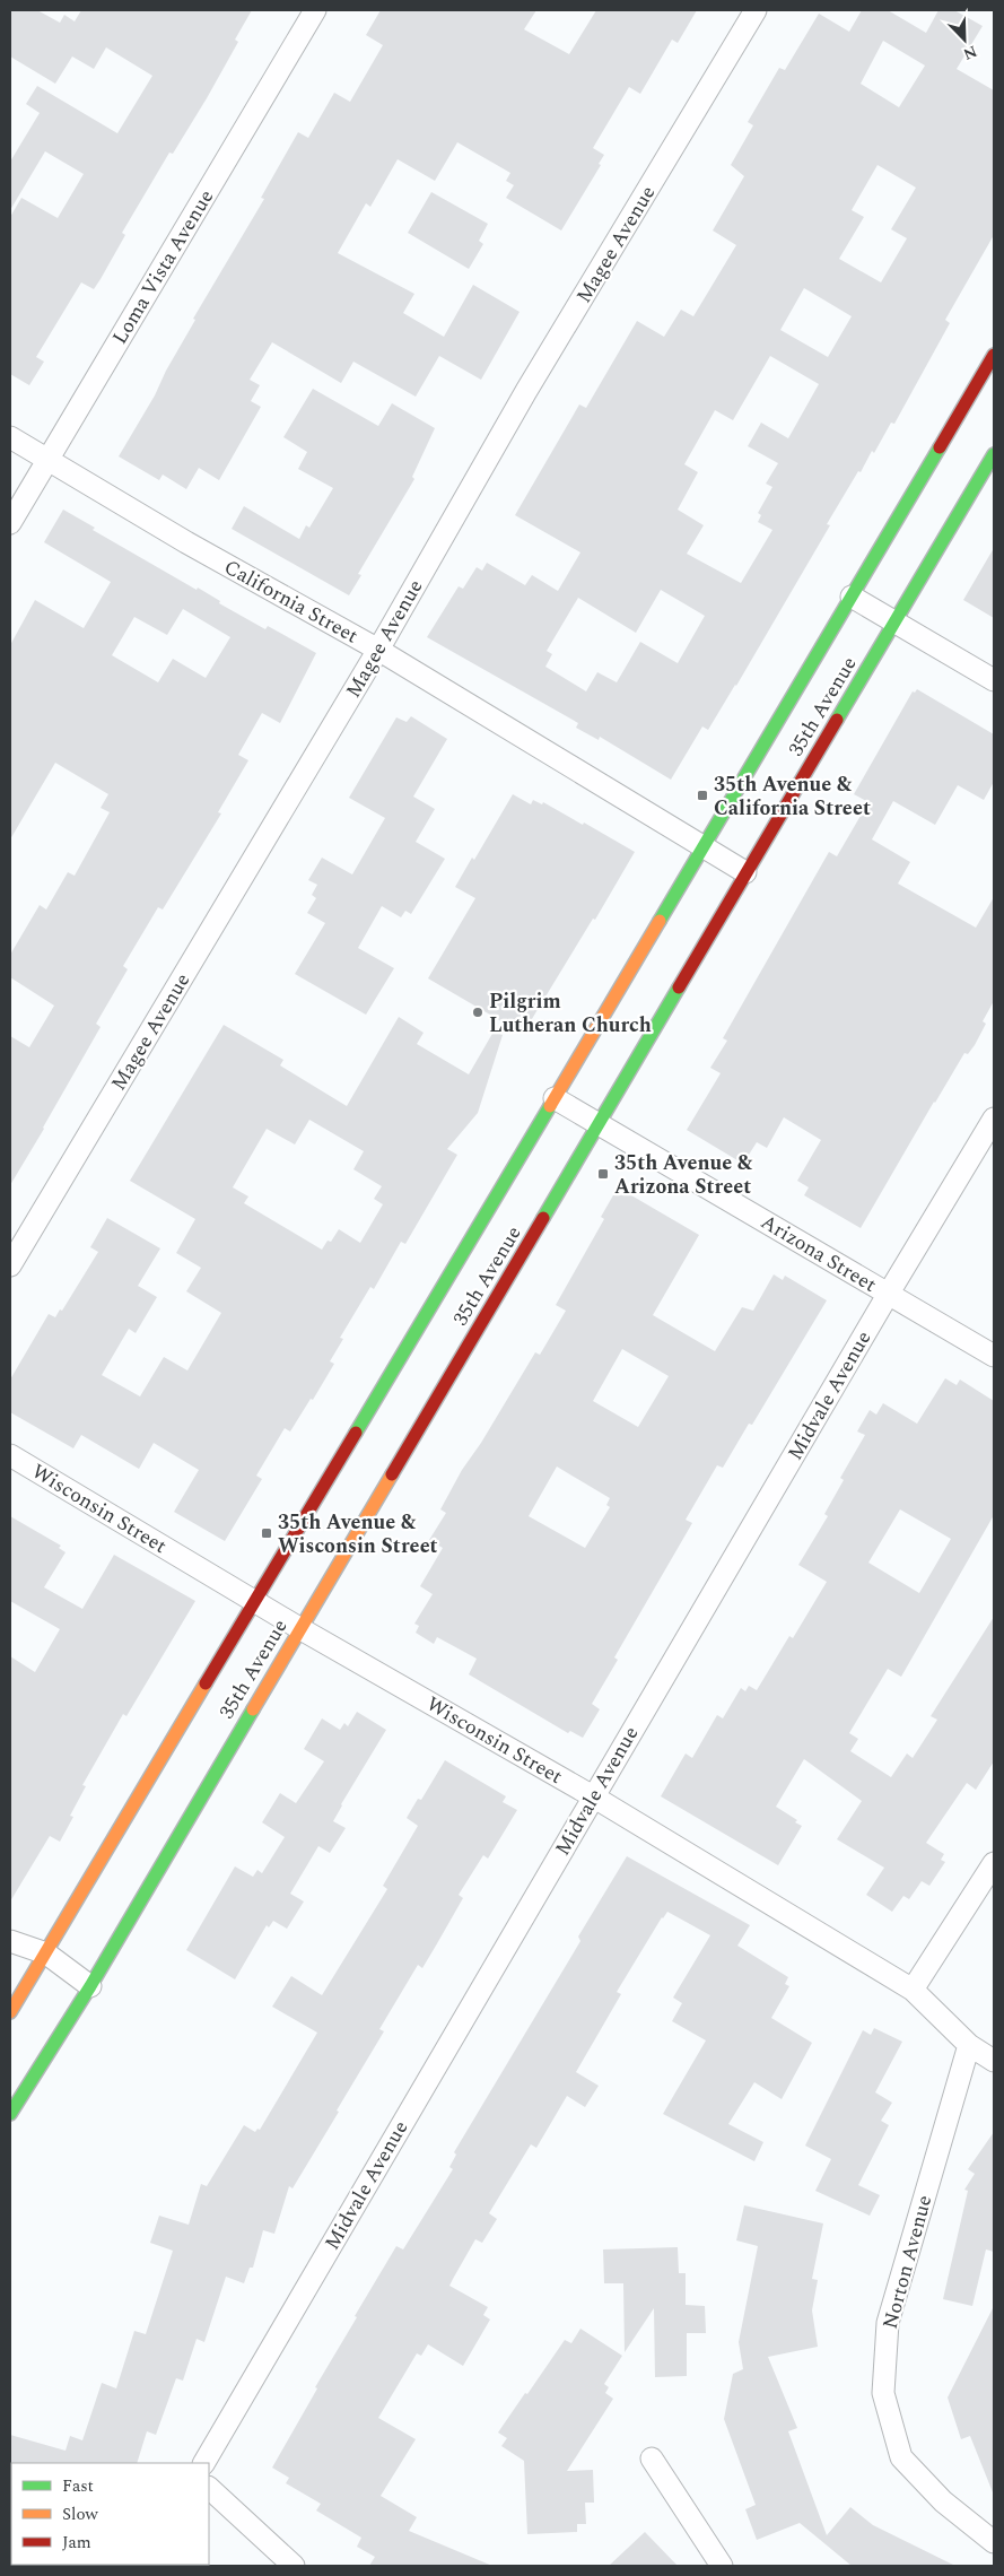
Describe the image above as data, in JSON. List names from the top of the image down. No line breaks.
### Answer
{"streets":{"main road":["35th Avenue"],"street":["Magee Avenue","Loma Vista Avenue","California Street","Arizona Street","Midvale Avenue","Wisconsin Street","Norton Avenue"]},"crossings":[["Magee Avenue","California Street"],["Loma Vista Avenue","California Street"],["California Street","35th Avenue"],["35th Avenue","Arizona Street"],["35th Avenue","Wisconsin Street"],["Arizona Street","Midvale Avenue"],["Midvale Avenue","Wisconsin Street"],["Wisconsin Street","Norton Avenue"]],"places":{"transit":["35th Avenue & California Street","35th Avenue & Arizona Street","35th Avenue & Wisconsin Street"],"other":["Pilgrim Lutheran Church"]},"legend":["Fast","Slow","Jam"],"north":"bottom right"}
